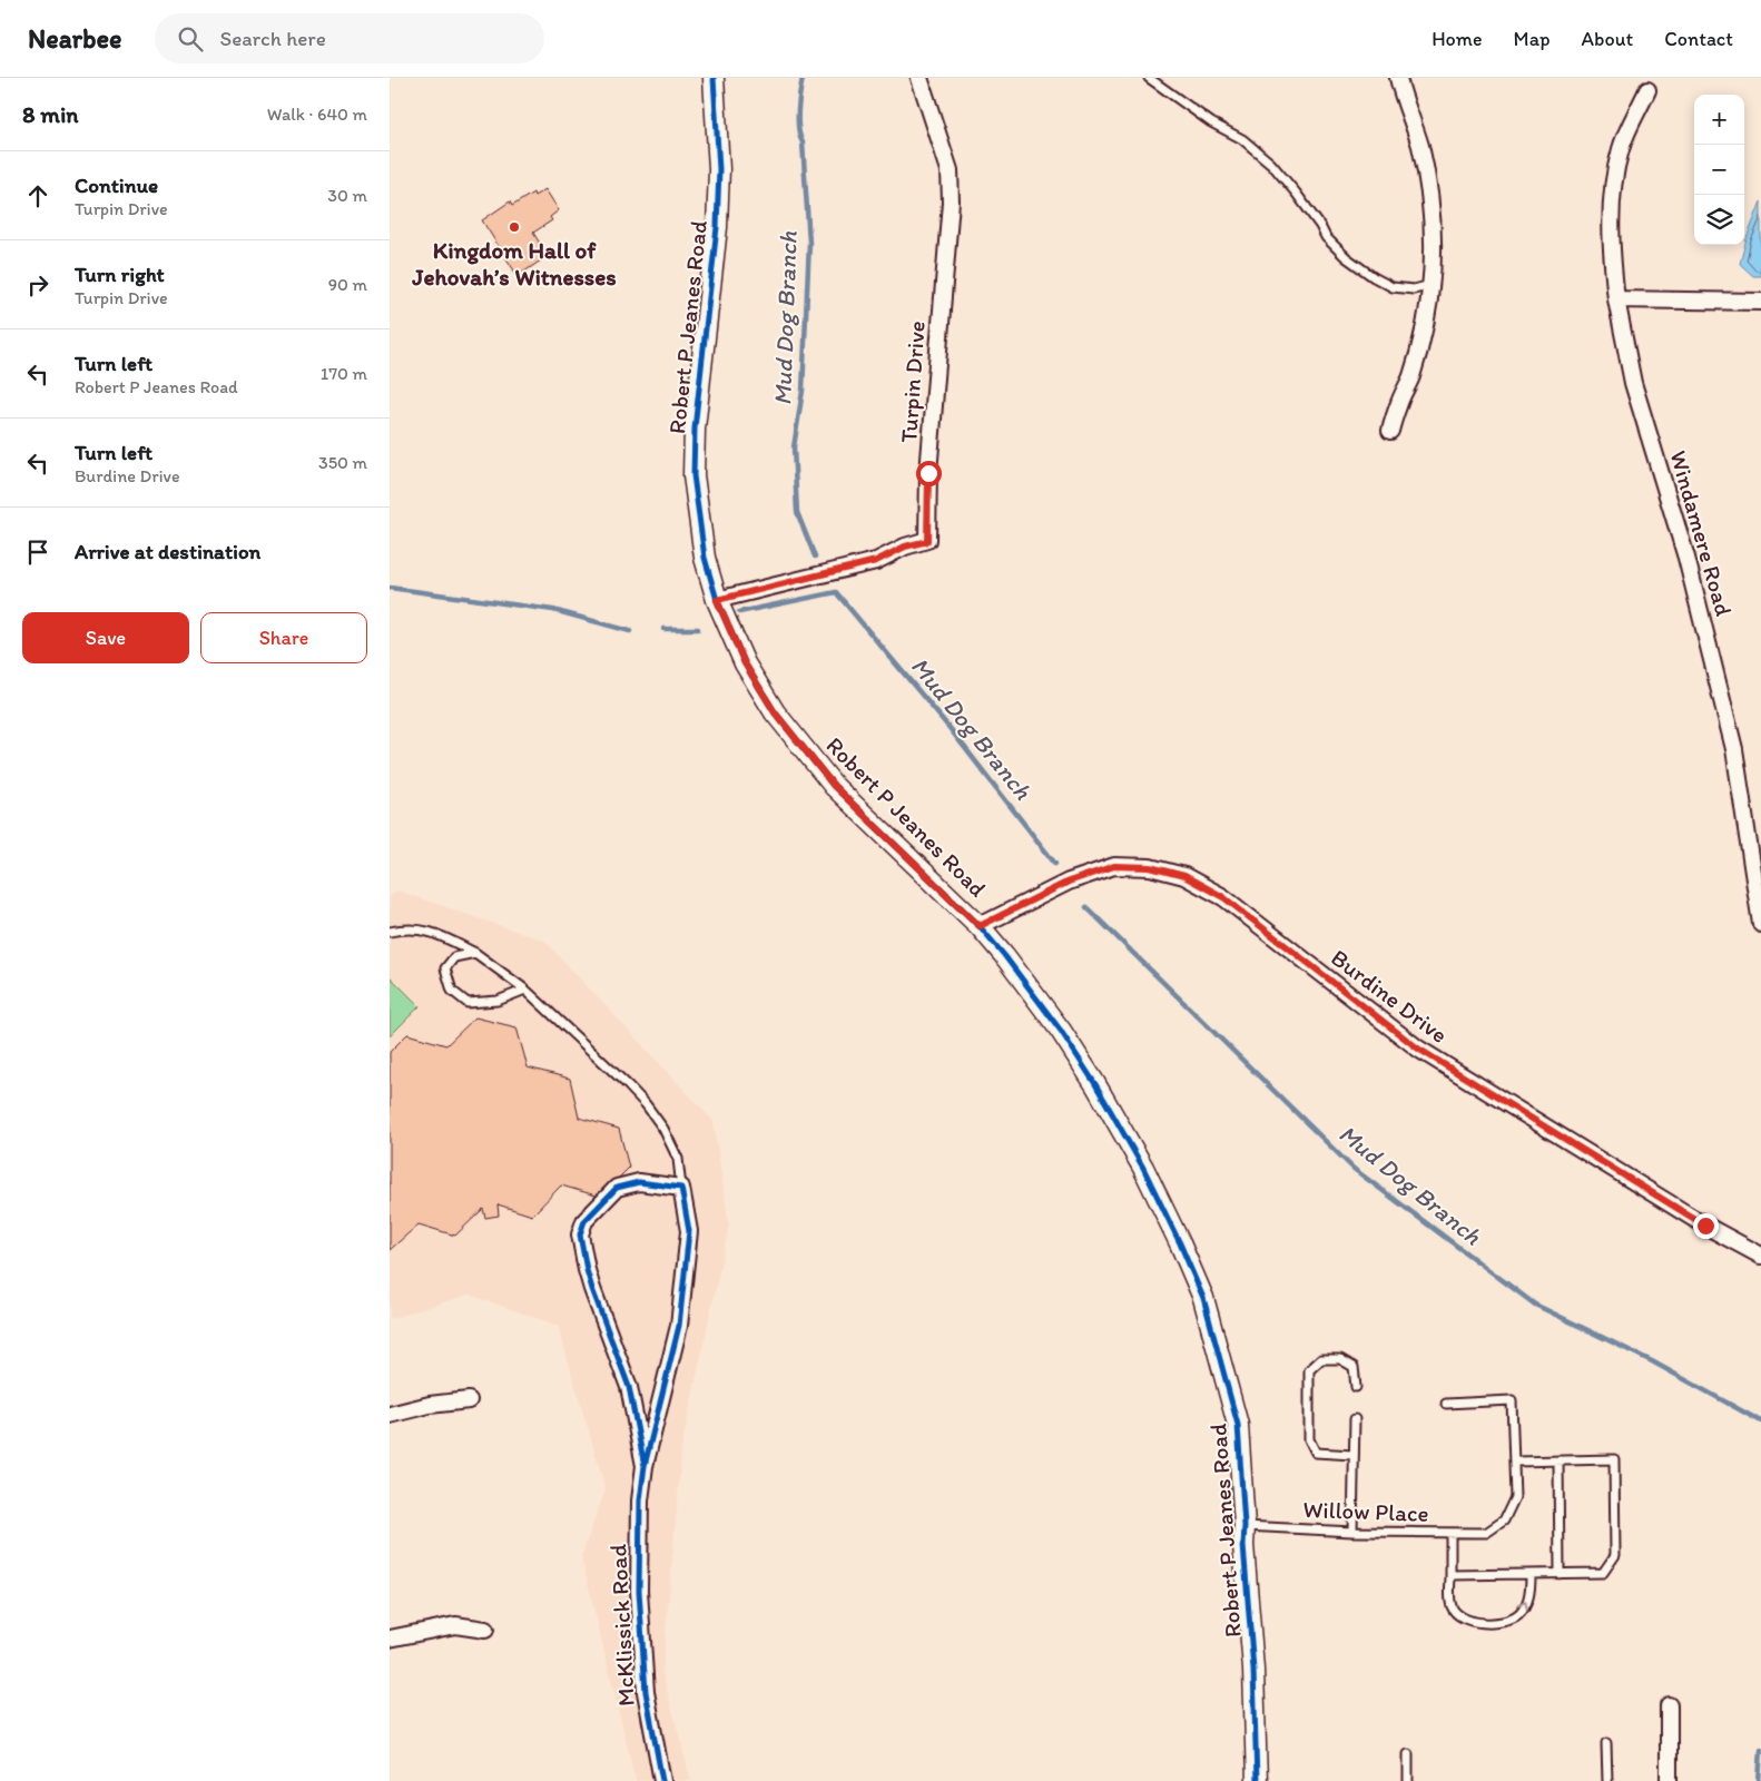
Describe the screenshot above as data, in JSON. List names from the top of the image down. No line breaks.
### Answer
{"streets":{"street":["Robert P Jeanes Road","Turpin Drive","Windamere Road","Burdine Drive","McKlissick Road"],"lane":["Willow Place"]},"crossings":[["Robert P Jeanes Road","Turpin Drive"],["Robert P Jeanes Road","Burdine Drive"],["Robert P Jeanes Road","Willow Place"]],"water":["Mud Dog Branch"],"places":["Kingdom Hall of Jehovah’s Witnesses"],"page":{"header":"Nearbee","search":"Search here","nav":["Home","Map","About","Contact"],"heading":["8 min","Walk · 640 m"],"map_buttons":["+","−"],"list":[["Continue","Turpin Drive","30 m"],["Turn right","Turpin Drive","90 m"],["Turn left","Robert P Jeanes Road","170 m"],["Turn left","Burdine Drive","350 m"],"Arrive at destination"],"buttons":["Save","Share"]}}
